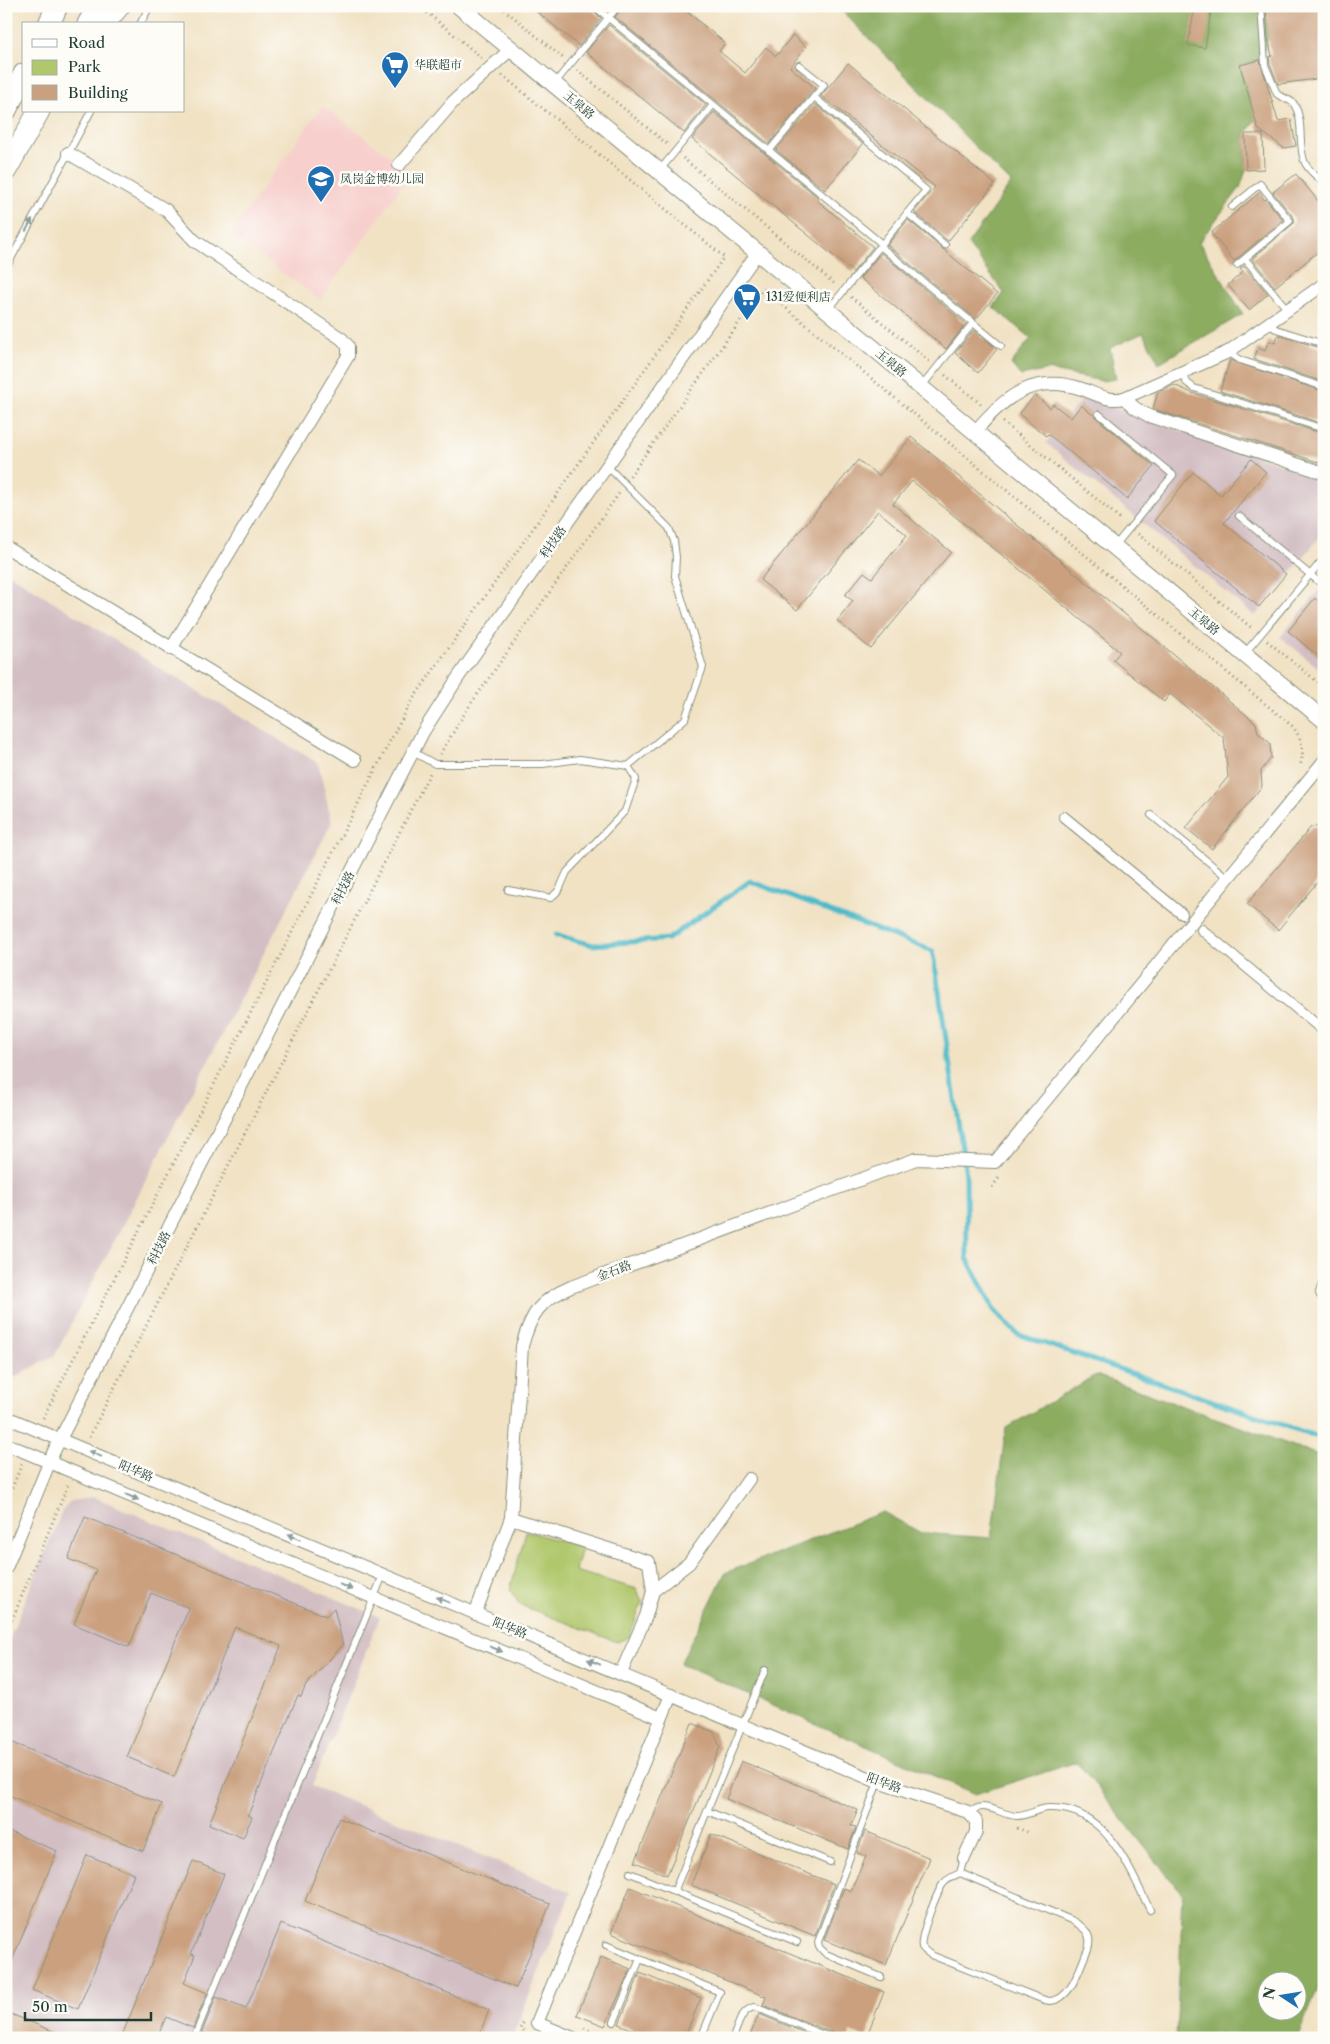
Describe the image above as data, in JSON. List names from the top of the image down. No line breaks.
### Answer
{"streets":{"street":["玉泉路","科技路","金石路","阳华路"]},"crossings":[["玉泉路","科技路"],["科技路","阳华路"],["金石路","阳华路"]],"places":{"supermarket":["华联超市","131爱便利店"],"school or university":["凤岗金博幼儿园"]},"legend":["Road","Park","Building"],"scale_bar":"50 m","north":"left"}
